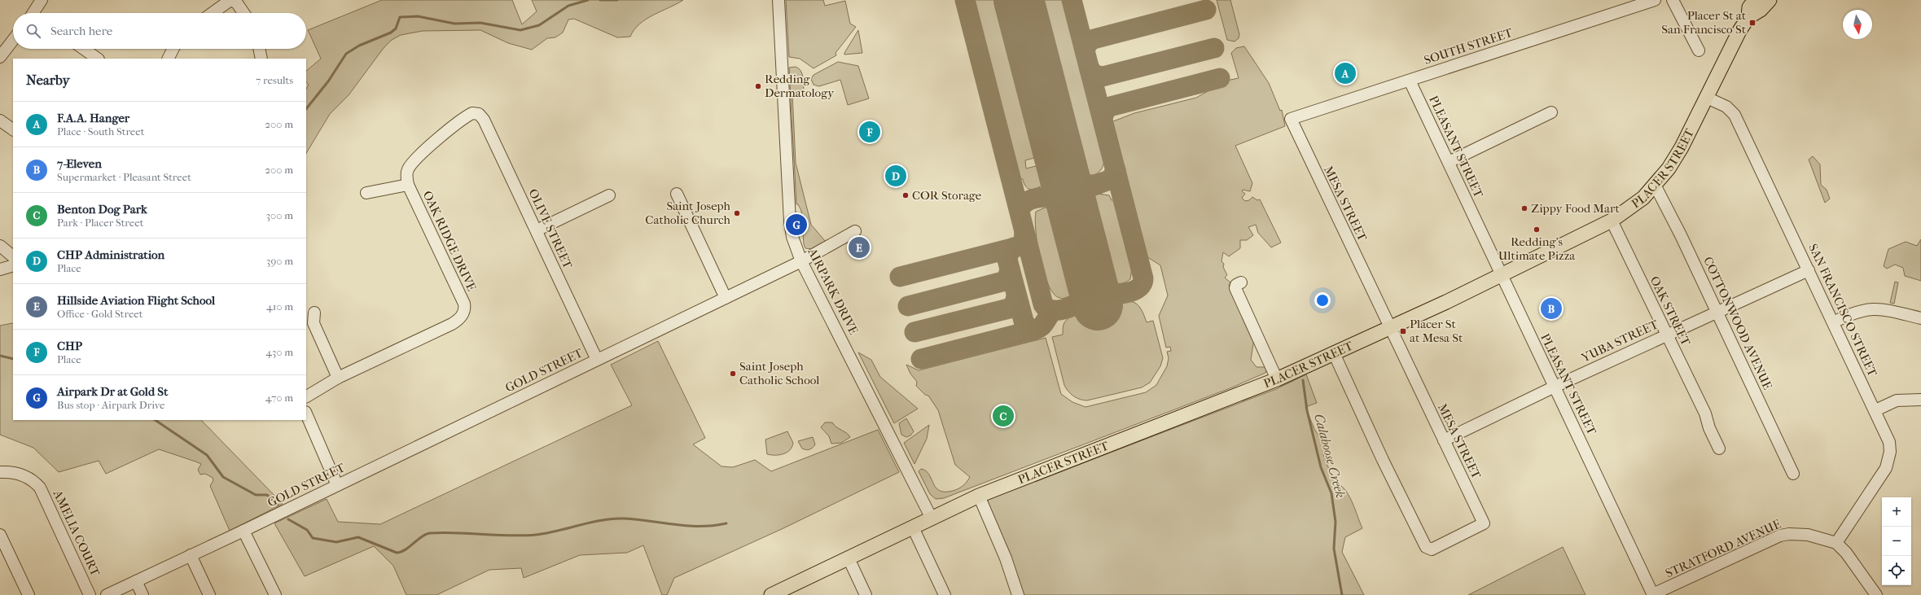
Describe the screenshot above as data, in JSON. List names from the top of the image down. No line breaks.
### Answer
{"streets":{"main road":["PLACER STREET"],"street":["SOUTH STREET","PLEASANT STREET","MESA STREET","OLIVE STREET","OAK RIDGE DRIVE","AIRPARK DRIVE","SAN FRANCISCO STREET","OAK STREET","COTTONWOOD AVENUE","YUBA STREET","GOLD STREET","AMELIA COURT","STRATFORD AVENUE"]},"crossings":[["SOUTH STREET","PLEASANT STREET"],["SOUTH STREET","MESA STREET"],["PLEASANT STREET","PLACER STREET"],["PLEASANT STREET","YUBA STREET"],["PLEASANT STREET","STRATFORD AVENUE"],["PLACER STREET","MESA STREET"],["PLACER STREET","AIRPARK DRIVE"],["PLACER STREET","SAN FRANCISCO STREET"],["PLACER STREET","OAK STREET"],["PLACER STREET","COTTONWOOD AVENUE"],["MESA STREET","YUBA STREET"],["OLIVE STREET","OAK RIDGE DRIVE"],["OLIVE STREET","GOLD STREET"],["AIRPARK DRIVE","GOLD STREET"],["SAN FRANCISCO STREET","YUBA STREET"],["SAN FRANCISCO STREET","STRATFORD AVENUE"],["OAK STREET","YUBA STREET"],["COTTONWOOD AVENUE","YUBA STREET"]],"water":["Calaboose Creek"],"places":{"transit":["Placer St at San Francisco St","Placer St at Mesa St"],"other":["Redding Dermatology","COR Storage","Zippy Food Mart","Saint Joseph Catholic Church","Redding's Ultimate Pizza","Saint Joseph Catholic School"]},"north":"bottom","page":{"search":"Search here","heading":["Nearby","7 results"],"pins":["A","F","D","G","E","B","C"],"list":[{"mark":"A","name":"F.A.A. Hanger","note":"Place · South Street","value":"200 m"},{"mark":"B","name":"7-Eleven","note":"Supermarket · Pleasant Street","value":"200 m"},{"mark":"C","name":"Benton Dog Park","note":"Park · Placer Street","value":"300 m"},{"mark":"D","name":"CHP Administration","note":"Place","value":"390 m"},{"mark":"E","name":"Hillside Aviation Flight School","note":"Office · Gold Street","value":"410 m"},{"mark":"F","name":"CHP","note":"Place","value":"430 m"},{"mark":"G","name":"Airpark Dr at Gold St","note":"Bus stop · Airpark Drive","value":"470 m"}],"map_buttons":["+","−"]}}
